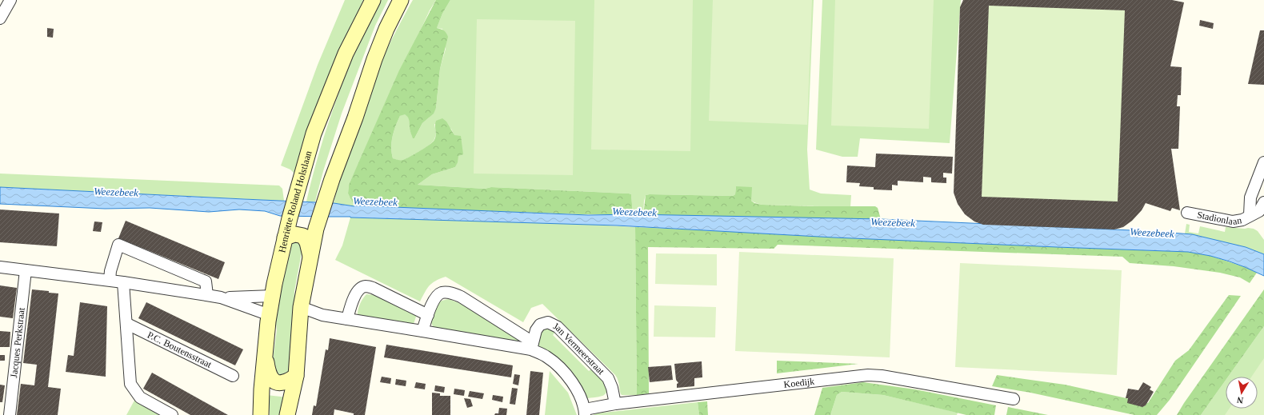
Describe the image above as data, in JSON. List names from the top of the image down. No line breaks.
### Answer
{"streets":{"main road":["Henriëtte Roland Holstlaan"],"street":["Stadionlaan","Jacques Perkstraat","P.C. Boutensstraat","Jan Vermeerstraat","Koedijk"]},"crossings":[["Jan Vermeerstraat","Koedijk"]],"water":["Weezebeek"],"north":"bottom"}
